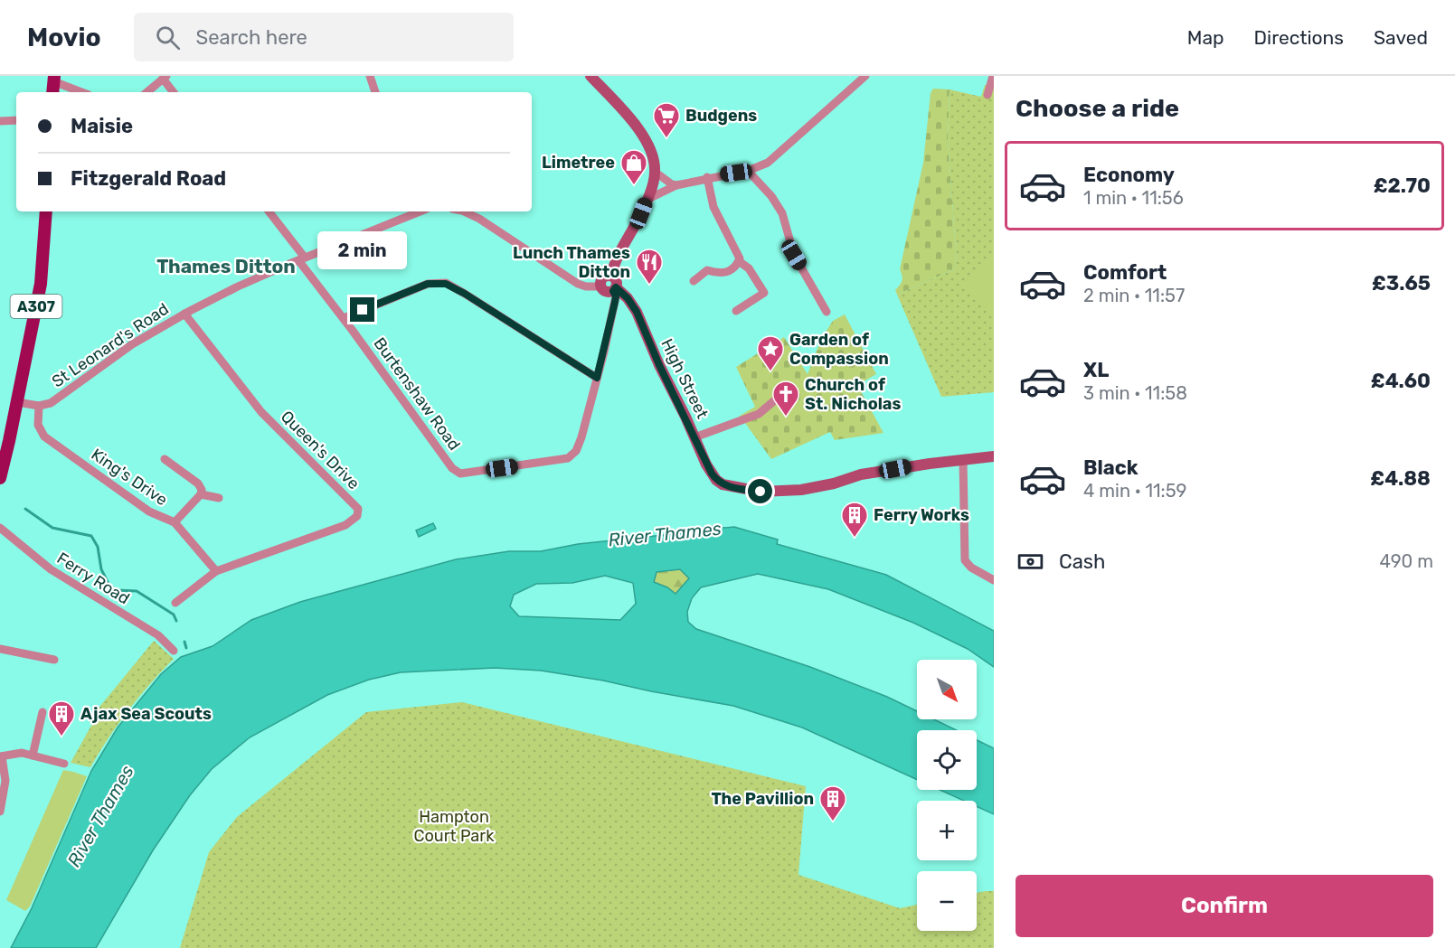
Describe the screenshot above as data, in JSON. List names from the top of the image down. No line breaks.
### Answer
{"streets":{"main road":["A307"],"street":["St Leonard's Road","High Street","Burtenshaw Road","Queen's Drive","King's Drive","Ferry Road"]},"crossings":[["St Leonard's Road","Burtenshaw Road"],["St Leonard's Road","Queen's Drive"],["St Leonard's Road","King's Drive"],["Queen's Drive","King's Drive"]],"districts":["Thames Ditton"],"water":["River Thames"],"parks":["Hampton Court Park"],"places":{"supermarket":["Budgens"],"shop":["Limetree"],"restaurant":["Lunch Thames Ditton"],"place":["Garden of Compassion"],"church":["Church of St. Nicholas"],"building":["Ferry Works","Ajax Sea Scouts","The Pavillion"]},"north":"bottom right","page":{"header":"Movio","search":"Search here","nav":["Map","Directions","Saved"],"heading":"Choose a ride","banner":["Maisie","Fitzgerald Road"],"list":[{"name":"Economy","note":"1 min · 11:56","value":"£2.70"},{"name":"Comfort","note":"2 min · 11:57","value":"£3.65"},{"name":"XL","note":"3 min · 11:58","value":"£4.60"},{"name":"Black","note":"4 min · 11:59","value":"£4.88"}],"bubble":"2 min","pay":["Cash","490 m"],"map_buttons":["+","−"],"buttons":"Confirm"}}
